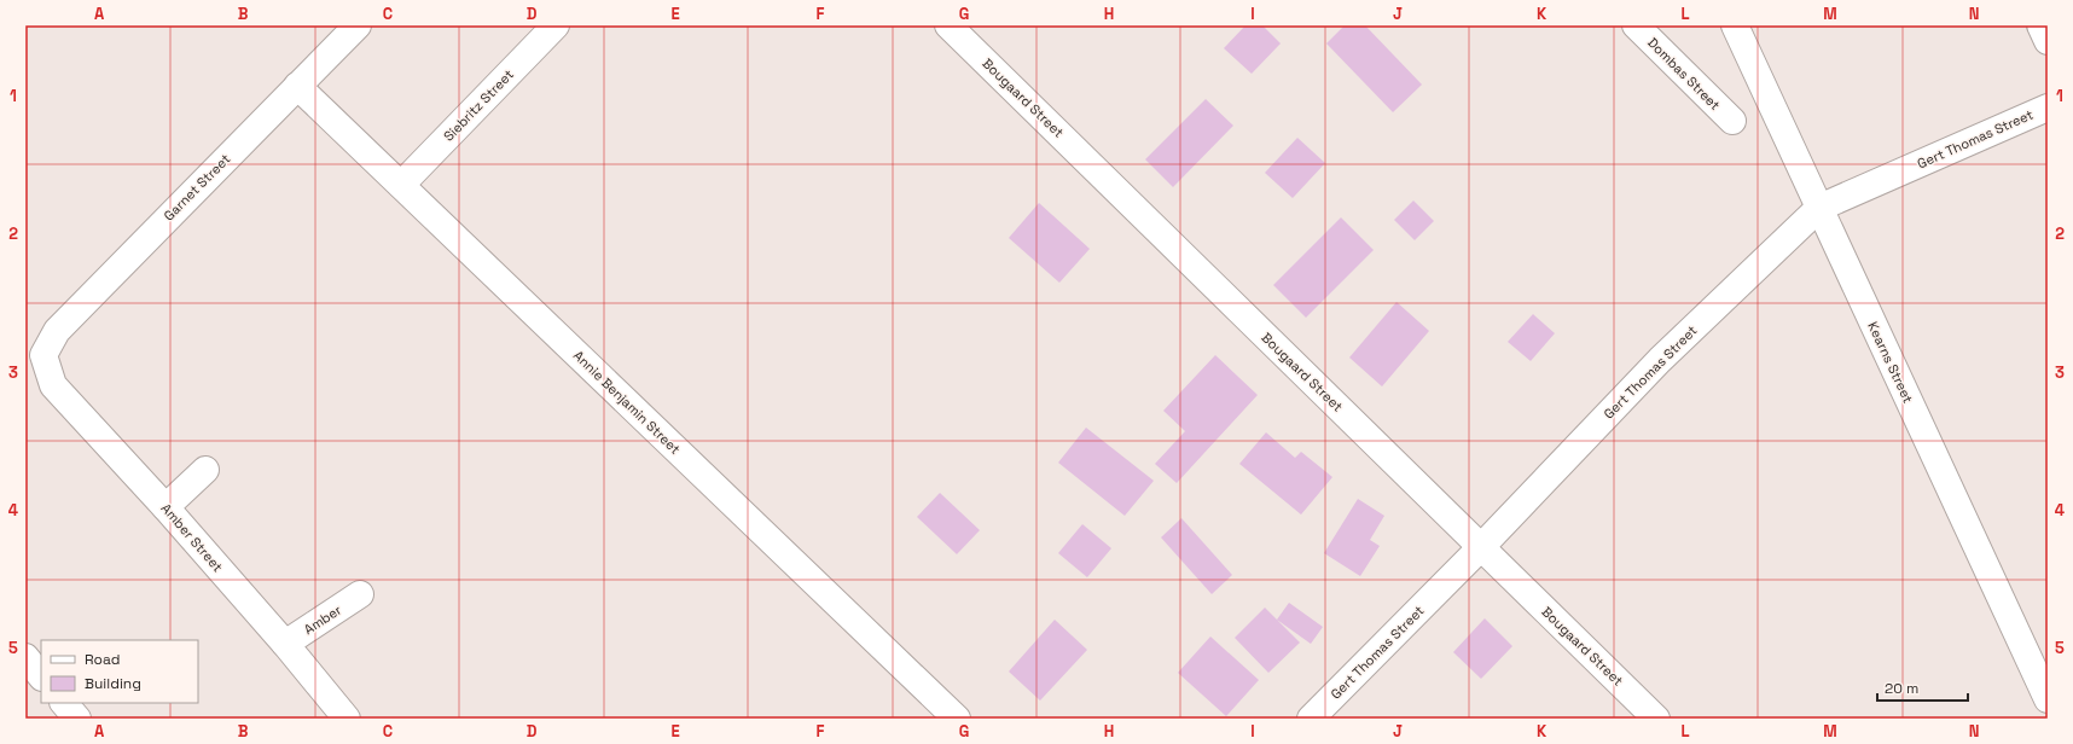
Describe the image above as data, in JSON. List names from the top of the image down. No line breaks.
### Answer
{"streets":{"street":["Dombas Street","Bougaard Street","Siebritz Street","Gert Thomas Street","Garnet Street","Kearns Street","Annie Benjamin Street","Amber Street","Amber"]},"crossings":[["Bougaard Street","Gert Thomas Street"],["Siebritz Street","Annie Benjamin Street"],["Gert Thomas Street","Kearns Street"],["Garnet Street","Annie Benjamin Street"],["Garnet Street","Amber Street"],["Amber Street","Amber"]],"legend":["Road","Building"],"scale_bar":"20 m","grid":{"columns":["A","B","C","D","E","F","G","H","I","J","K","L","M","N"],"rows":["1","2","3","4","5"]}}
